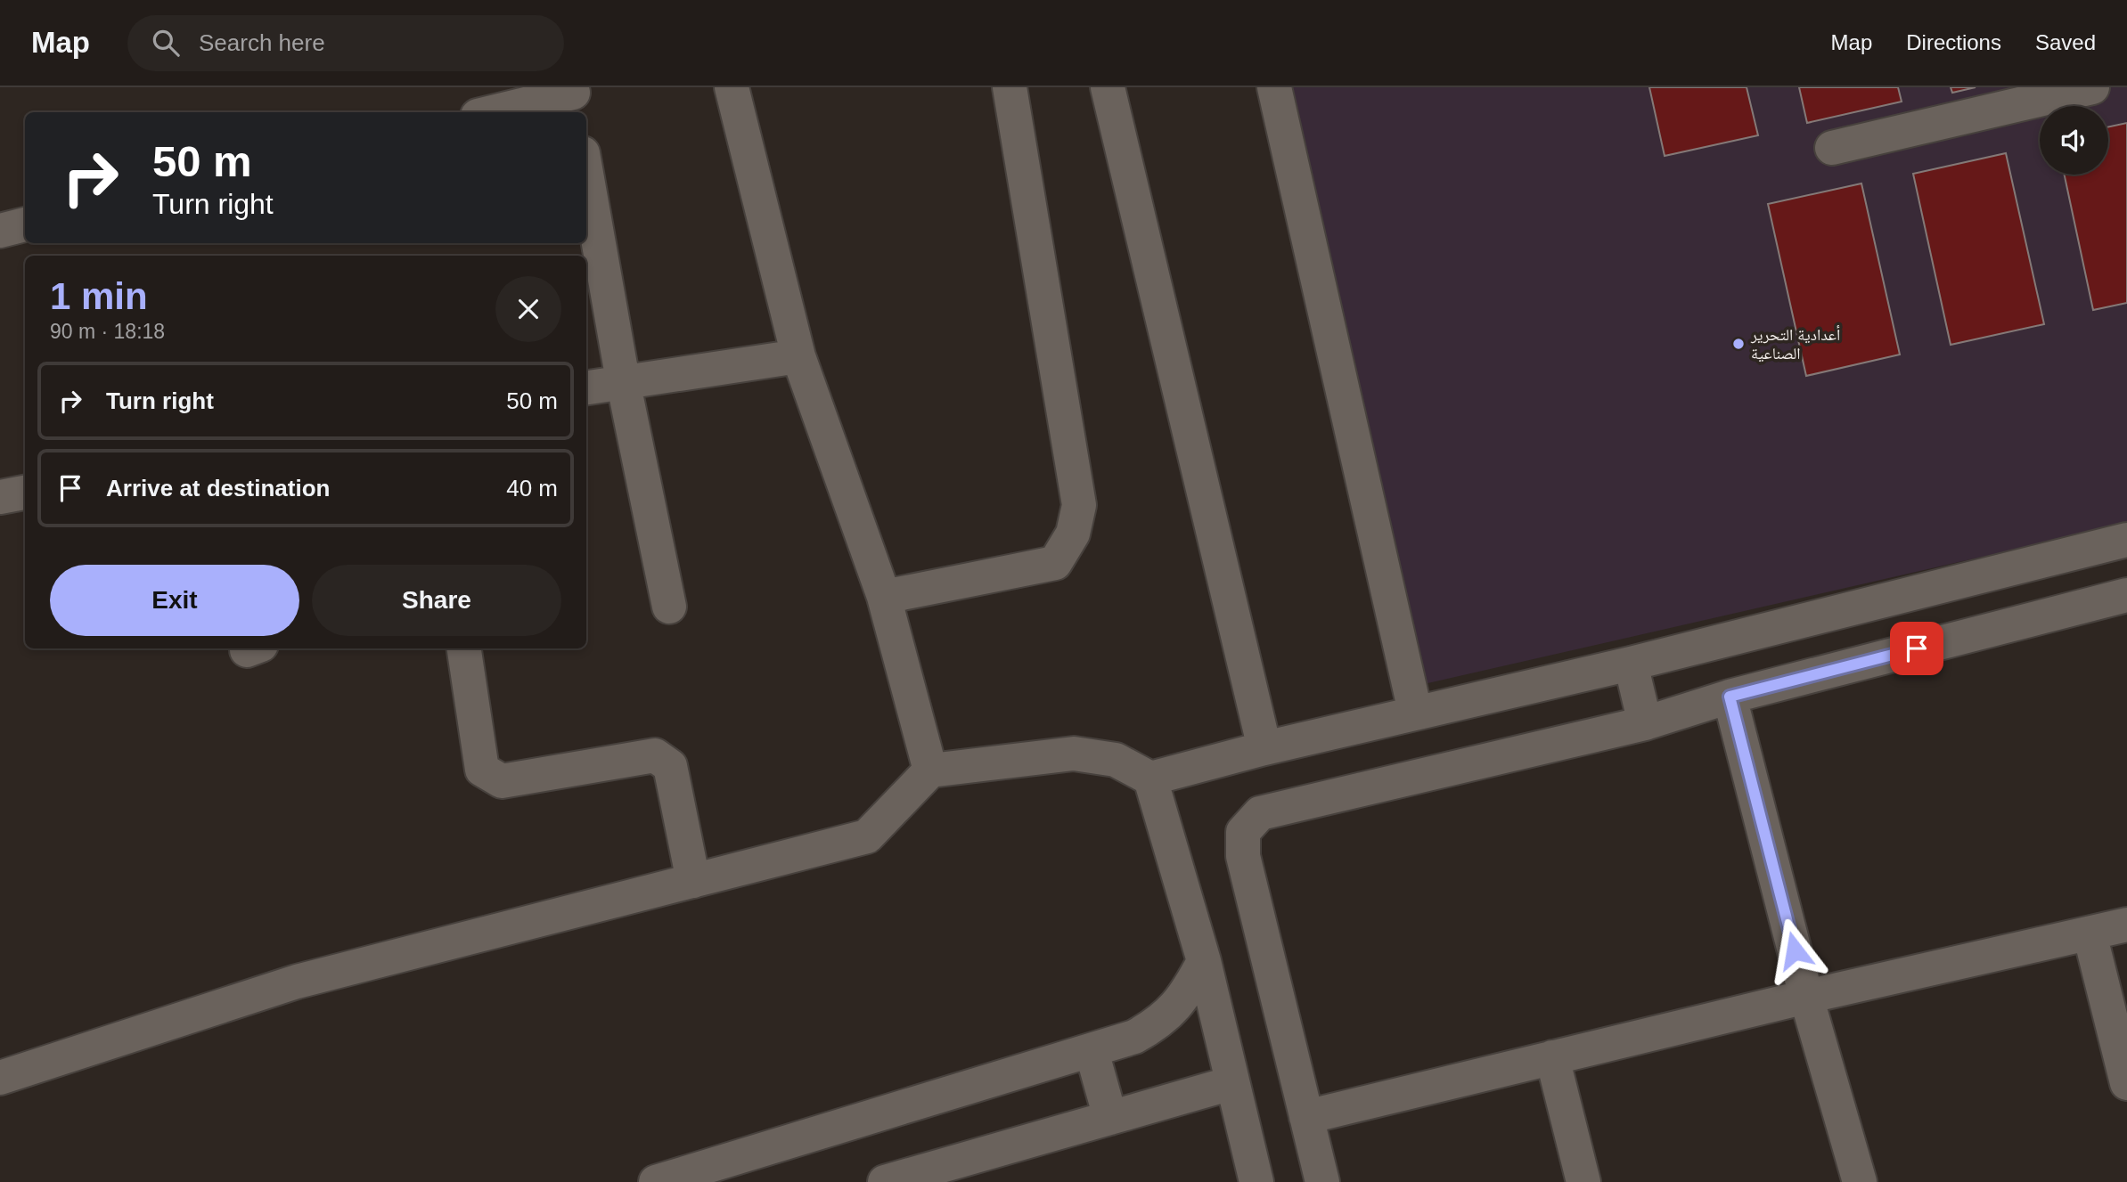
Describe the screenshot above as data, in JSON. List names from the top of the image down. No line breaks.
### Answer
{"places":["أعدادية التحرير الصناعية"],"page":{"header":"Map","search":"Search here","nav":["Map","Directions","Saved"],"turn":["50 m","Turn right"],"heading":["1 min","90 m · 18:18"],"list":[{"name":"Turn right","value":"50 m"},{"name":"Arrive at destination","value":"40 m"}],"buttons":["Exit","Share"]}}
